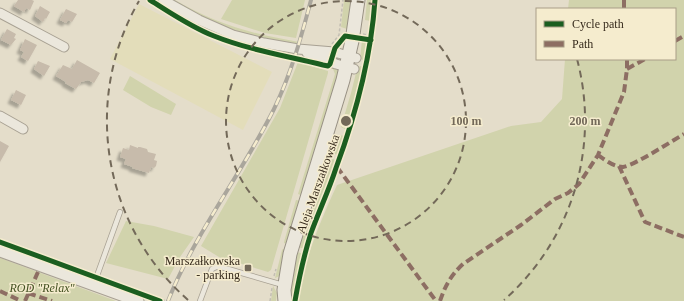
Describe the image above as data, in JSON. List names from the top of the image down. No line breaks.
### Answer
{"streets":{"main road":["Aleja Marszałkowska"]},"parks":["ROD \"Relax\""],"places":{"transit":["Marszałkowska - parking"]},"legend":["Cycle path","Path"],"rings":["100 m","200 m"]}
